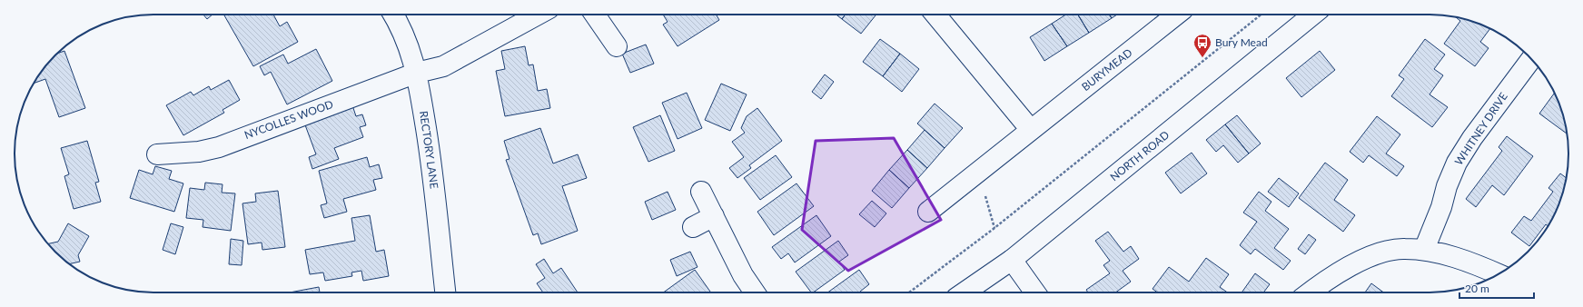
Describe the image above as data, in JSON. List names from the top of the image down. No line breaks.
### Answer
{"streets":{"street":["BURYMEAD","NYCOLLES WOOD","WHITNEY DRIVE","RECTORY LANE","NORTH ROAD"]},"crossings":[["NYCOLLES WOOD","RECTORY LANE"]],"places":{"bus stop":["Bury Mead"]},"scale_bar":"20 m"}
